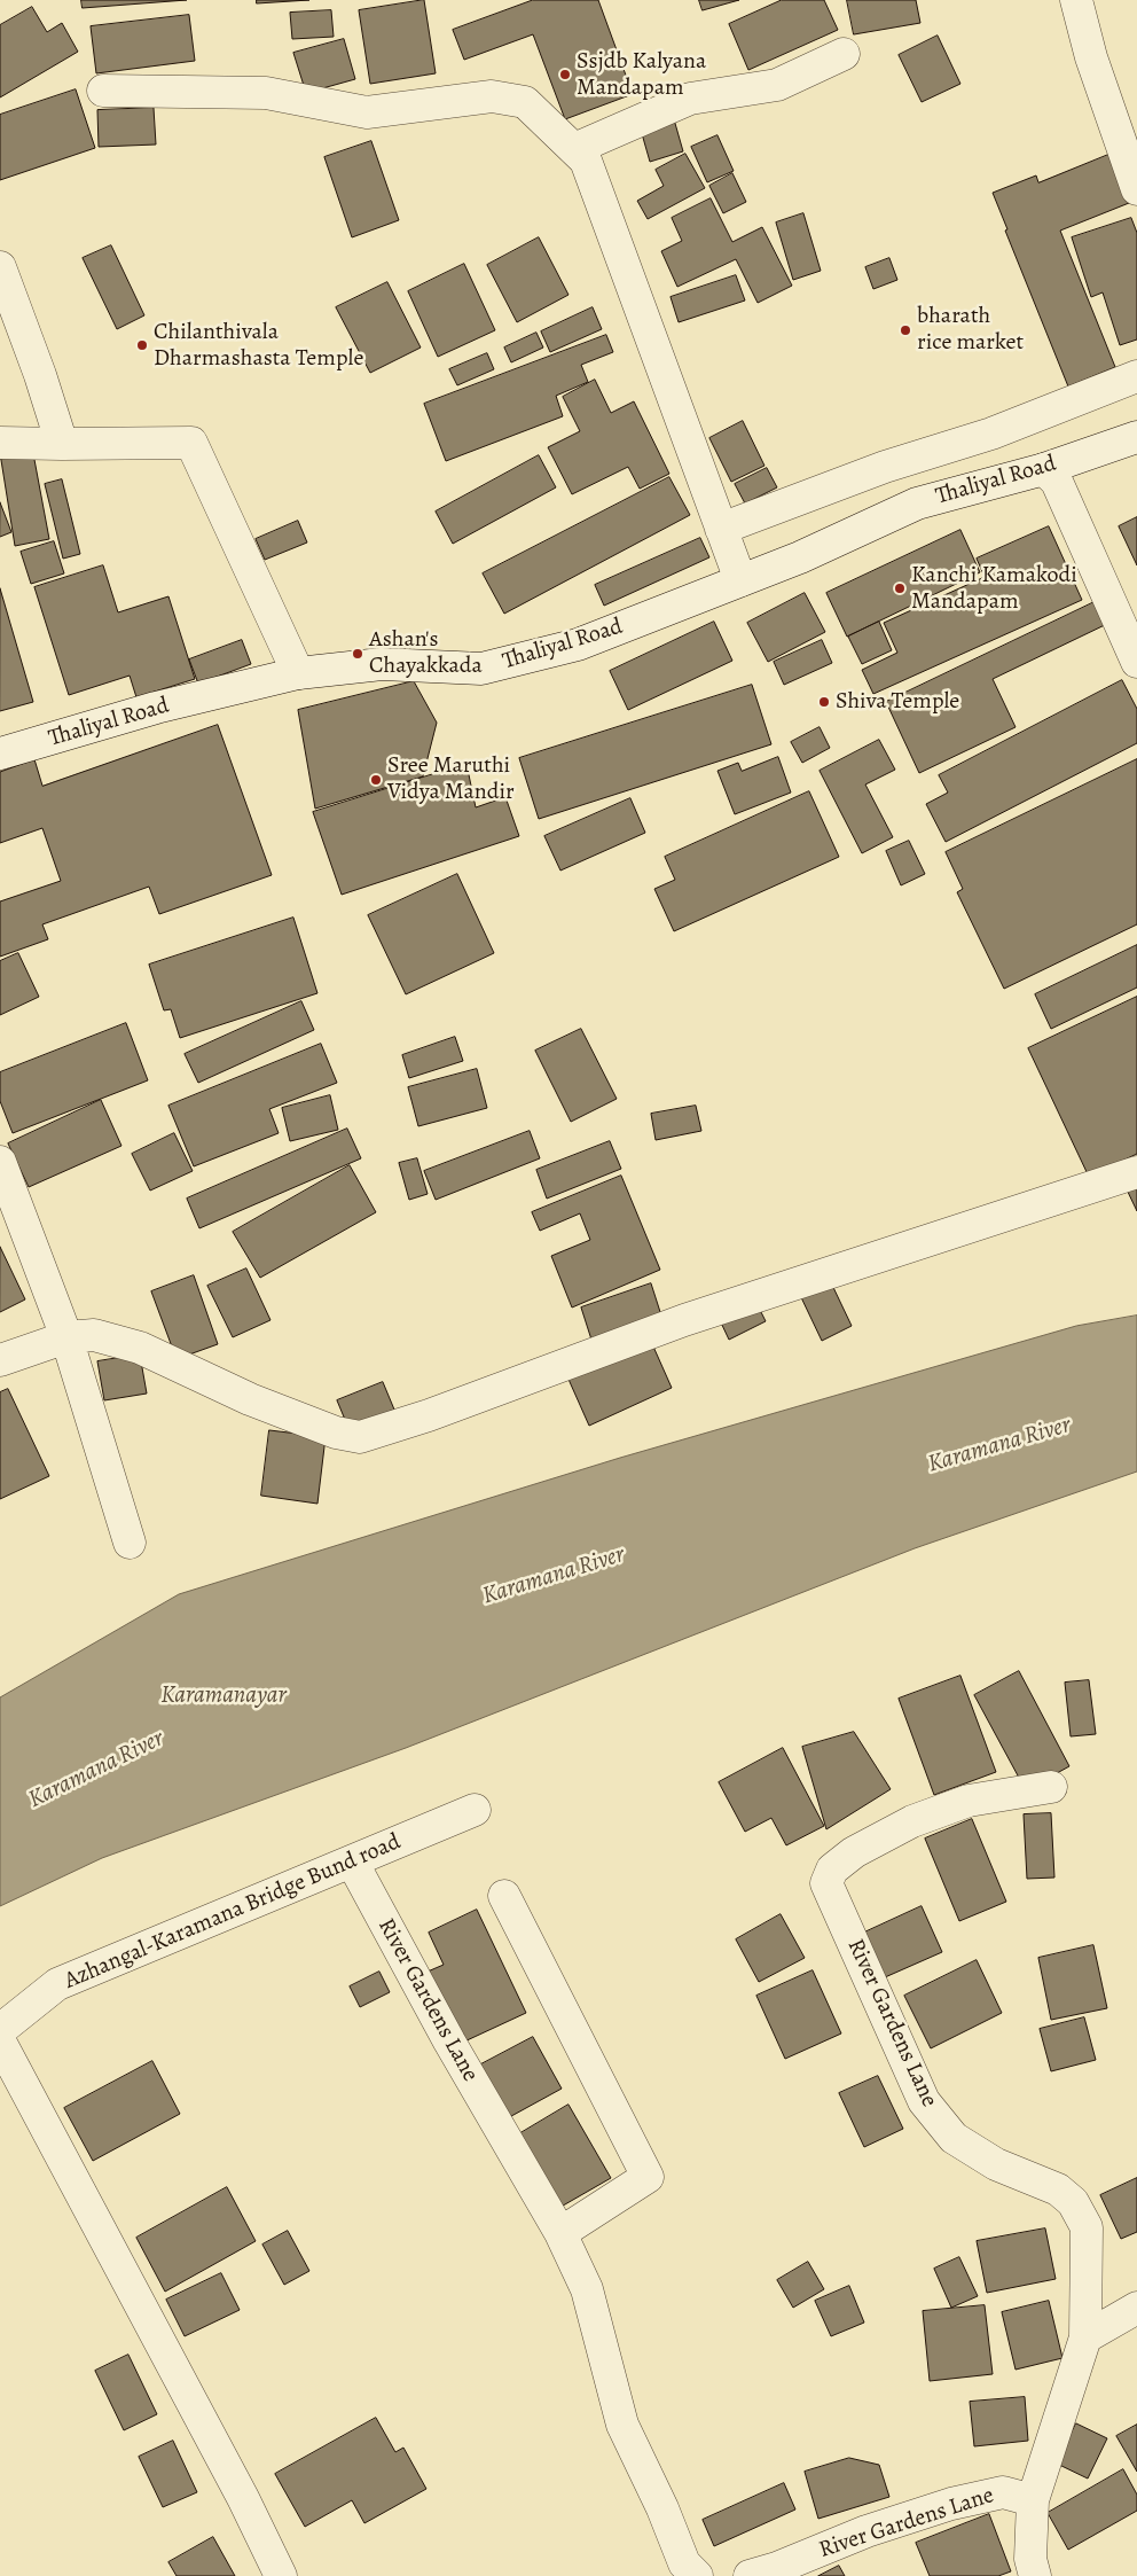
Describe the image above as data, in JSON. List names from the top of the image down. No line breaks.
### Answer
{"streets":{"street":["Thaliyal Road","Azhangal-Karamana Bridge Bund road","River Gardens Lane"]},"crossings":[["Azhangal-Karamana Bridge Bund road","River Gardens Lane"]],"water":["Karamana River","Karamanayar"],"places":["Ssjdb Kalyana Mandapam","bharath rice market","Chilanthivala Dharmashasta Temple","Kanchi Kamakodi Mandapam","Ashan's Chayakkada","Shiva Temple","Sree Maruthi Vidya Mandir"]}
